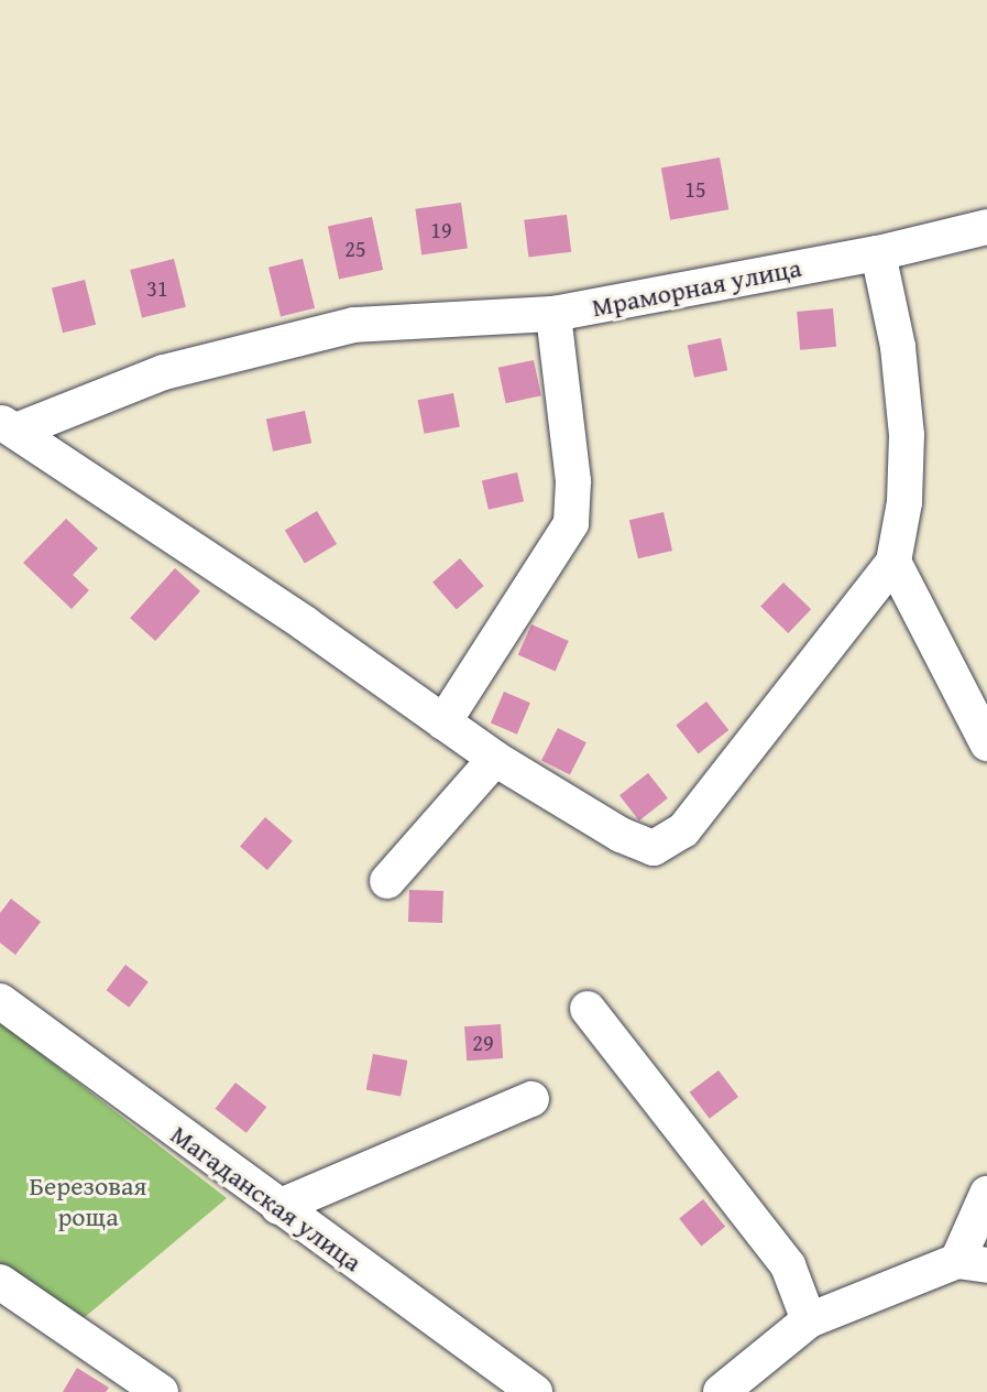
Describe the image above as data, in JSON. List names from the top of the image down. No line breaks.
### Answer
{"streets":{"street":["Мраморная улица","Магаданская улица"]},"parks":["Березовая роща"],"house_numbers":["15","19","25","31","29"]}
